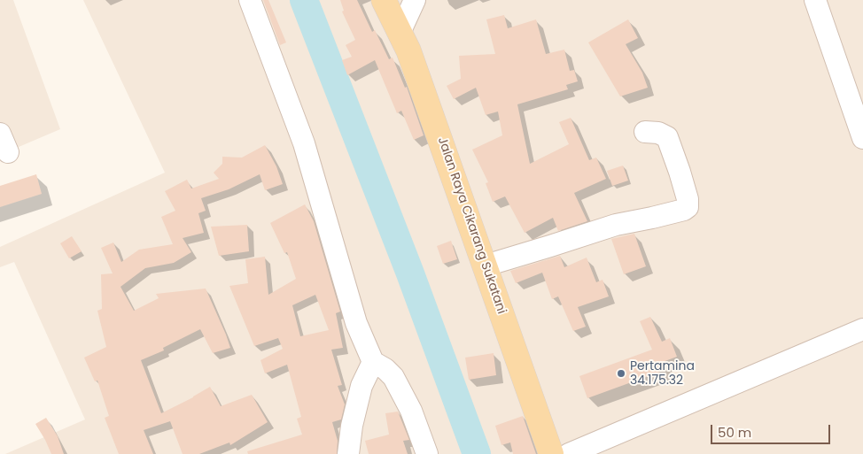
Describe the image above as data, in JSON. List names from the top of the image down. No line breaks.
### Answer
{"streets":{"main road":["Jalan Raya Cikarang Sukatani"]},"places":["Pertamina 34.175.32"],"scale_bar":"50 m"}
